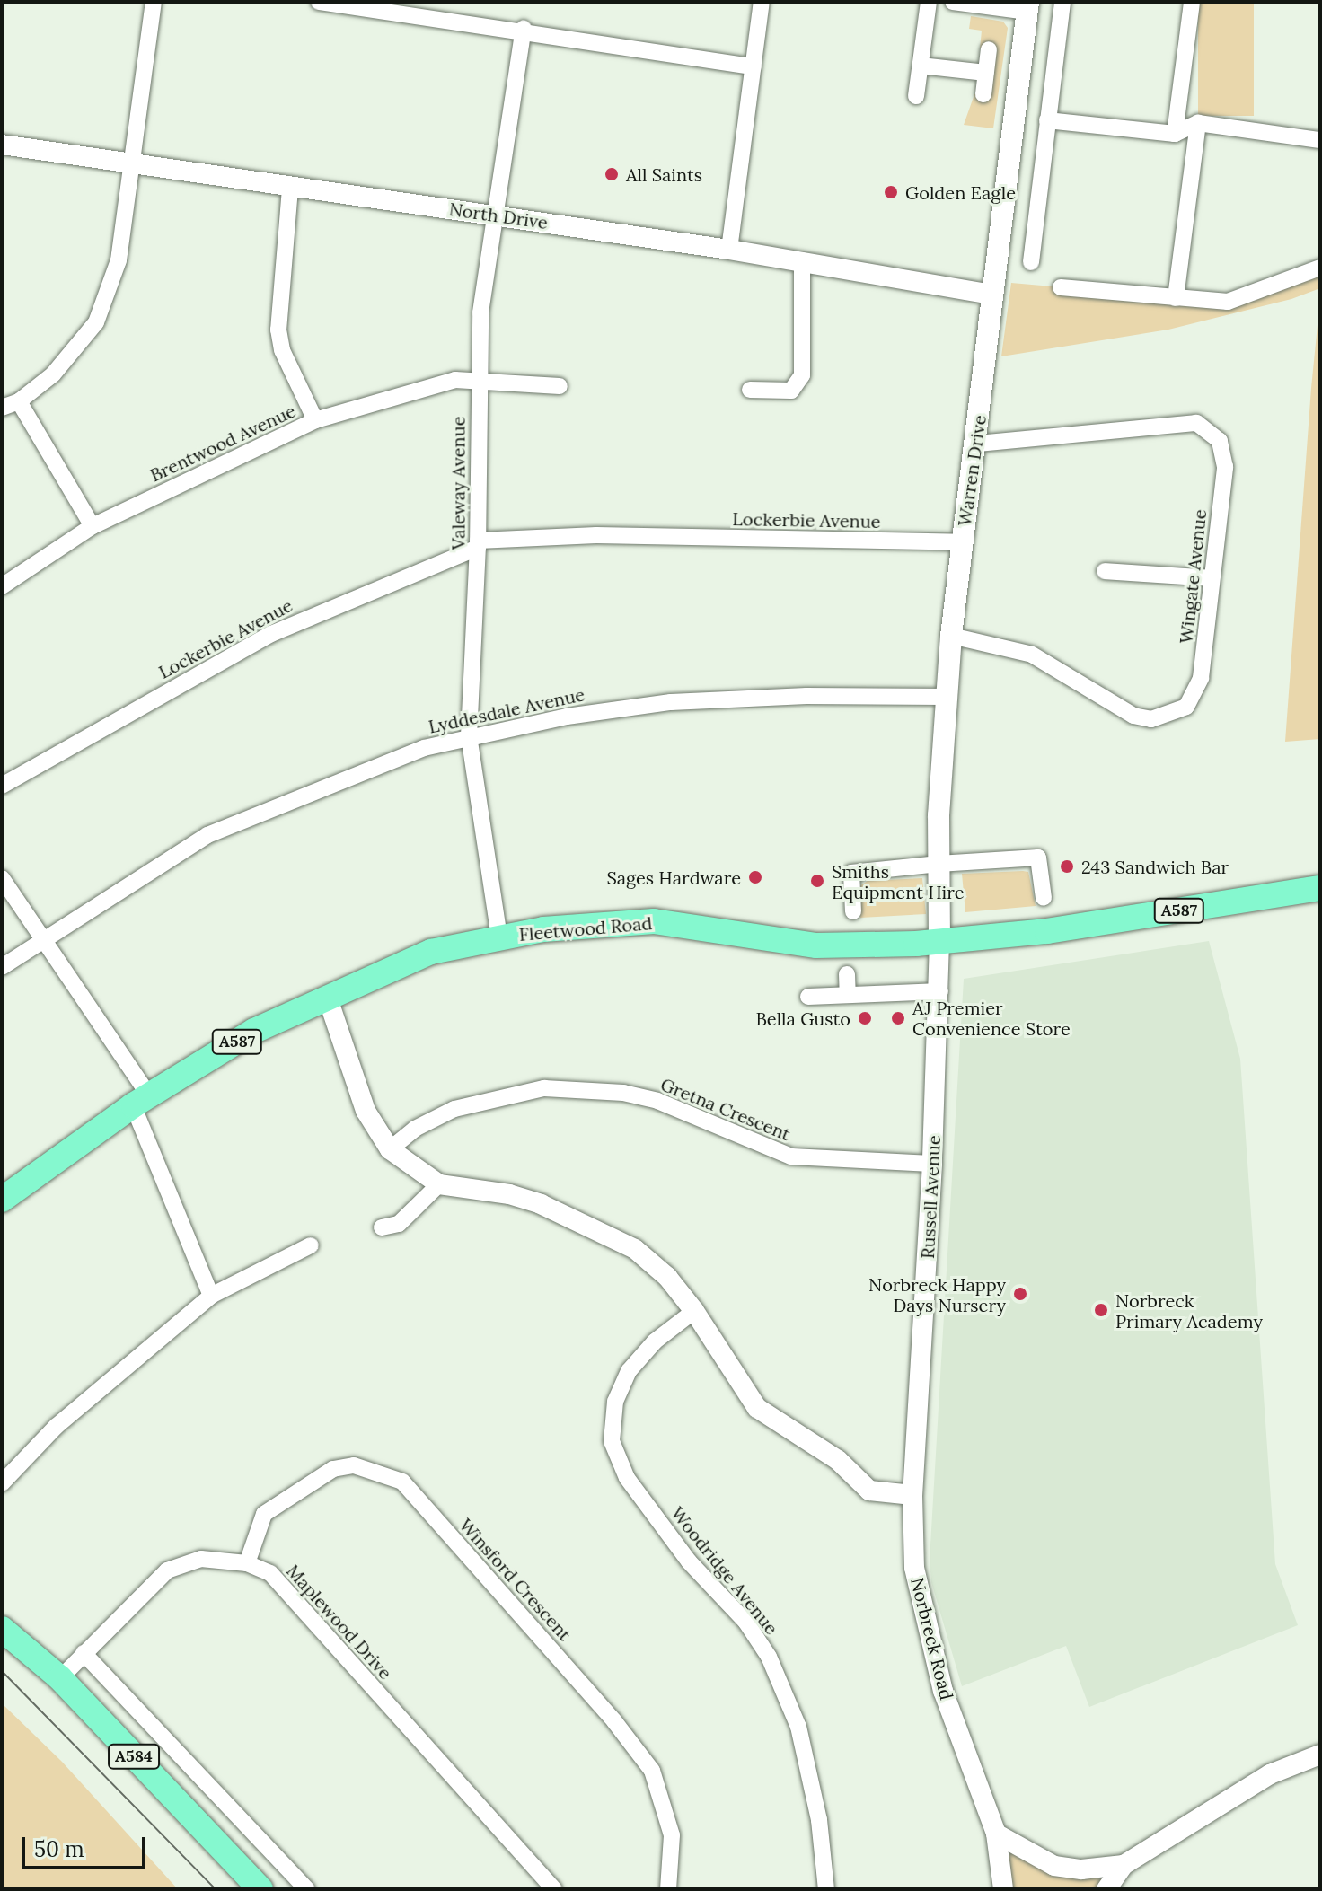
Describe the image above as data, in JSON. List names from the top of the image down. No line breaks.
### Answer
{"streets":{"main road":["Warren Drive","A587","Fleetwood Road","A584"],"street":["North Drive","Brentwood Avenue","Valeway Avenue","Lockerbie Avenue","Wingate Avenue","Lyddesdale Avenue","Gretna Crescent","Russell Avenue","Woodridge Avenue","Winsford Crescent","Maplewood Drive","Norbreck Road"]},"crossings":[["North Drive","Warren Drive"],["North Drive","Valeway Avenue"],["Brentwood Avenue","Valeway Avenue"],["Warren Drive","Lockerbie Avenue"],["Warren Drive","Wingate Avenue"],["Warren Drive","Lyddesdale Avenue"],["Warren Drive","Fleetwood Road"],["Warren Drive","Russell Avenue"],["Valeway Avenue","Lockerbie Avenue"],["Valeway Avenue","Lyddesdale Avenue"],["Valeway Avenue","Fleetwood Road"],["Fleetwood Road","Russell Avenue"],["Gretna Crescent","Russell Avenue"],["Russell Avenue","Norbreck Road"],["Winsford Crescent","Maplewood Drive"],["Maplewood Drive","A584"]],"places":["All Saints","Golden Eagle","243 Sandwich Bar","Sages Hardware","Smiths Equipment Hire","Bella Gusto","AJ Premier Convenience Store","Norbreck Happy Days Nursery","Norbreck Primary Academy"],"scale_bar":"50 m"}
